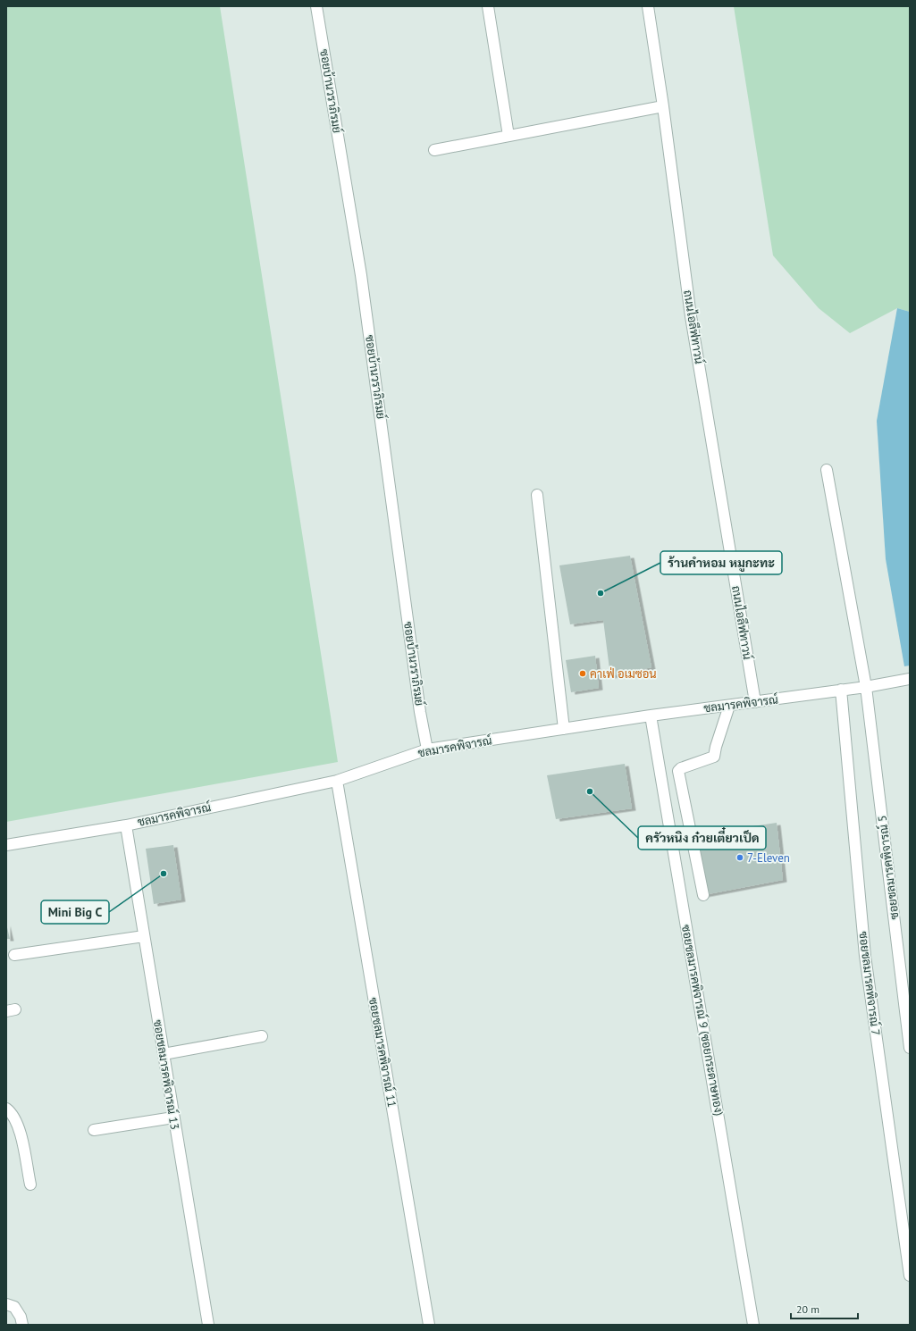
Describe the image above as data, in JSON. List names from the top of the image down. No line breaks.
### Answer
{"streets":{"street":["ซอยบ้านวราภิรมย์","ถนนไอลีฟทาวน์","ชลมารคพิจารณ์","ซอยชลมารคพิจารณ์ 5","ซอยชลมารคพิจารณ์ 7","ซอยชลมารคพิจารณ์ 9 (ซอยกระดาษทอง)","ซอยชลมารคพิจารณ์ 11","ซอยชลมารคพิจารณ์ 13"]},"crossings":[["ซอยบ้านวราภิรมย์","ชลมารคพิจารณ์"],["ถนนไอลีฟทาวน์","ชลมารคพิจารณ์"],["ชลมารคพิจารณ์","ซอยชลมารคพิจารณ์ 5"],["ชลมารคพิจารณ์","ซอยชลมารคพิจารณ์ 7"],["ชลมารคพิจารณ์","ซอยชลมารคพิจารณ์ 9 (ซอยกระดาษทอง)"],["ชลมารคพิจารณ์","ซอยชลมารคพิจารณ์ 11"],["ชลมารคพิจารณ์","ซอยชลมารคพิจารณ์ 13"]],"places":["ร้านคำหอม หมูกะทะ","คาเฟ่ อเมซอน","ครัวหนิง ก๋วยเตี๋ยวเป็ด","7-Eleven","Mini Big C"],"scale_bar":"20 m"}
